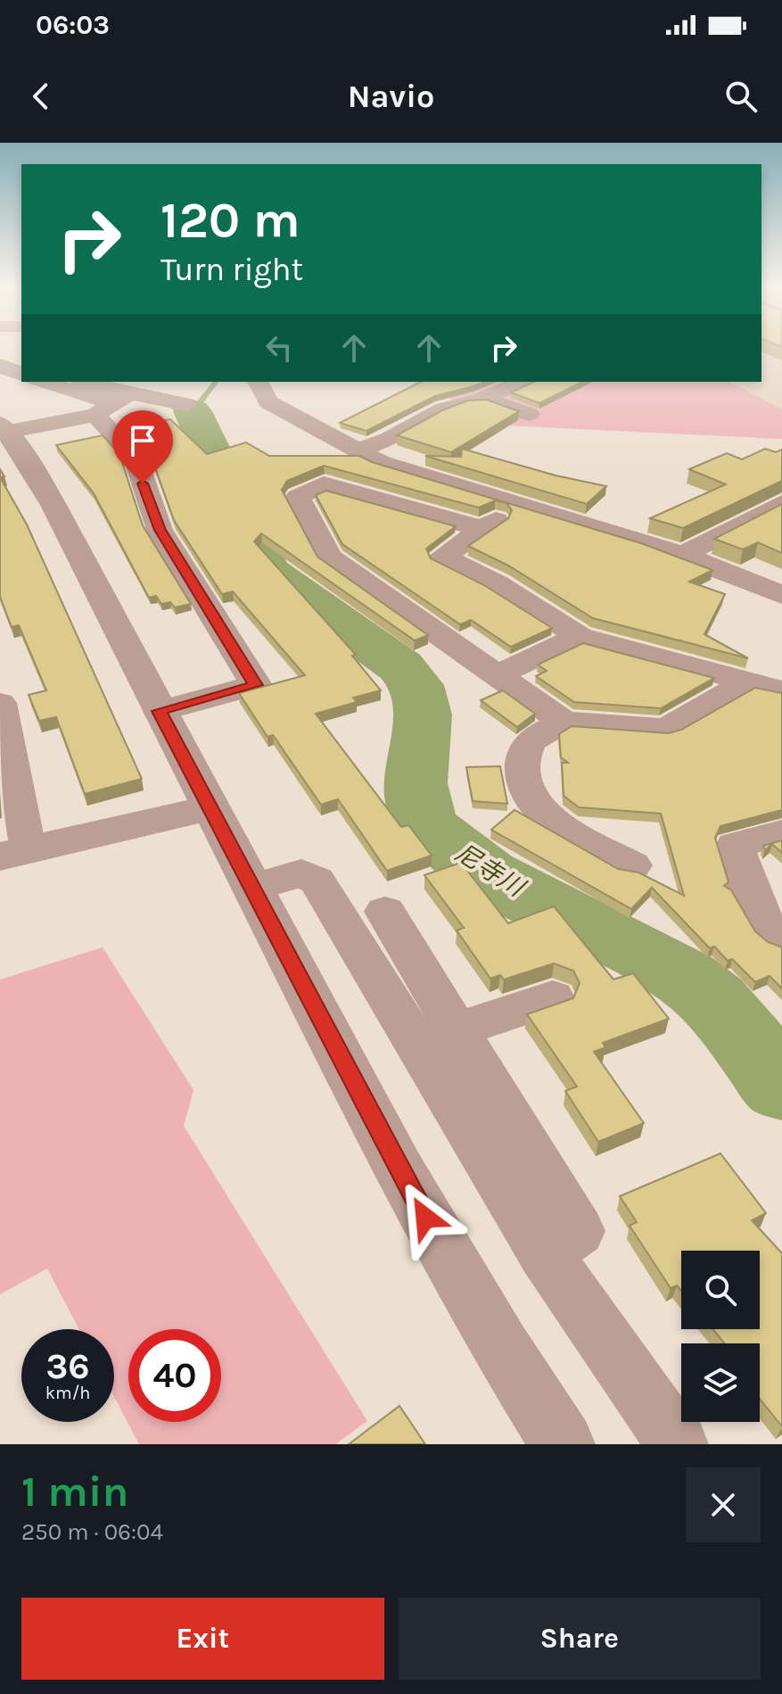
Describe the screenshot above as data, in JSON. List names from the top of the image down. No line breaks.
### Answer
{"water":["尼寺川"],"page":{"status":"06:03","header":"Navio","turn":["120 m","Turn right"],"speed":"36 km/h","limit":"40","heading":["1 min","250 m · 06:04"],"buttons":["Exit","Share"]}}
